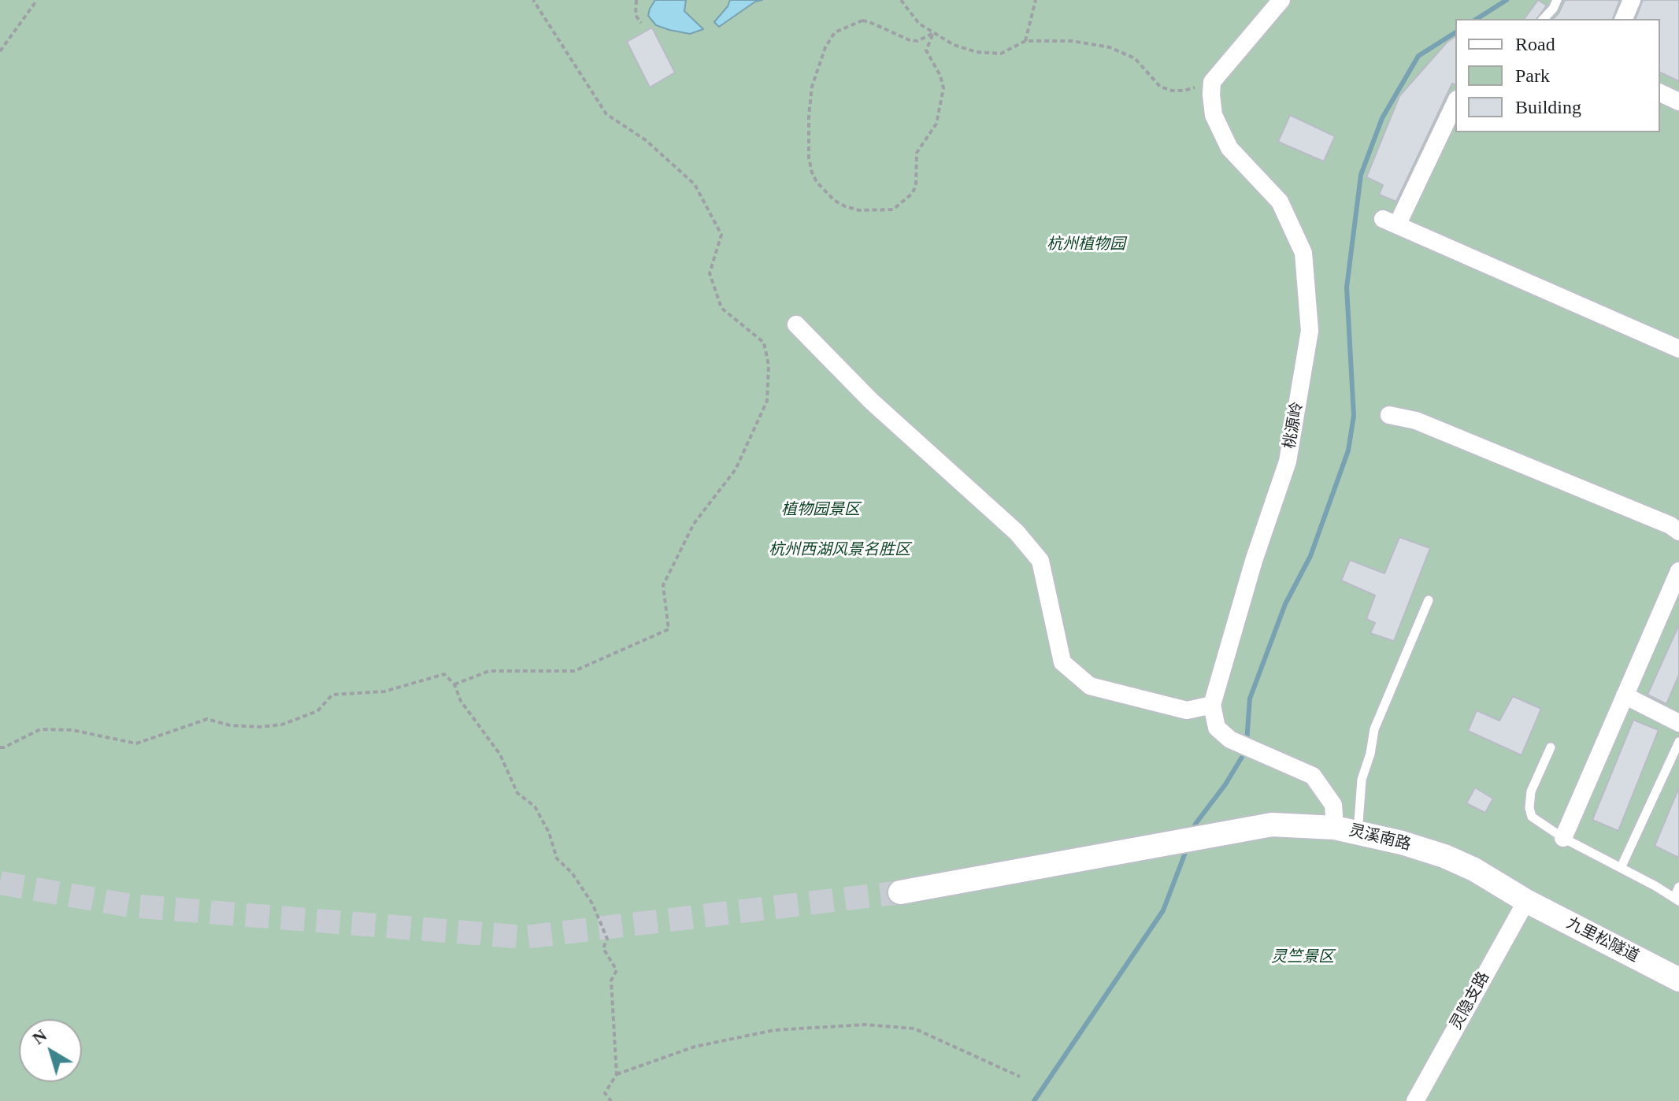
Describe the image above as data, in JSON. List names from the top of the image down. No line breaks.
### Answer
{"streets":{"main road":["灵溪南路","九里松隧道"],"street":["桃源岭","灵隐支路"]},"crossings":[["灵溪南路","九里松隧道"],["灵溪南路","灵隐支路"],["九里松隧道","灵隐支路"]],"parks":["杭州植物园","植物园景区","杭州西湖风景名胜区","灵竺景区"],"legend":["Road","Park","Building"],"north":"top left"}
